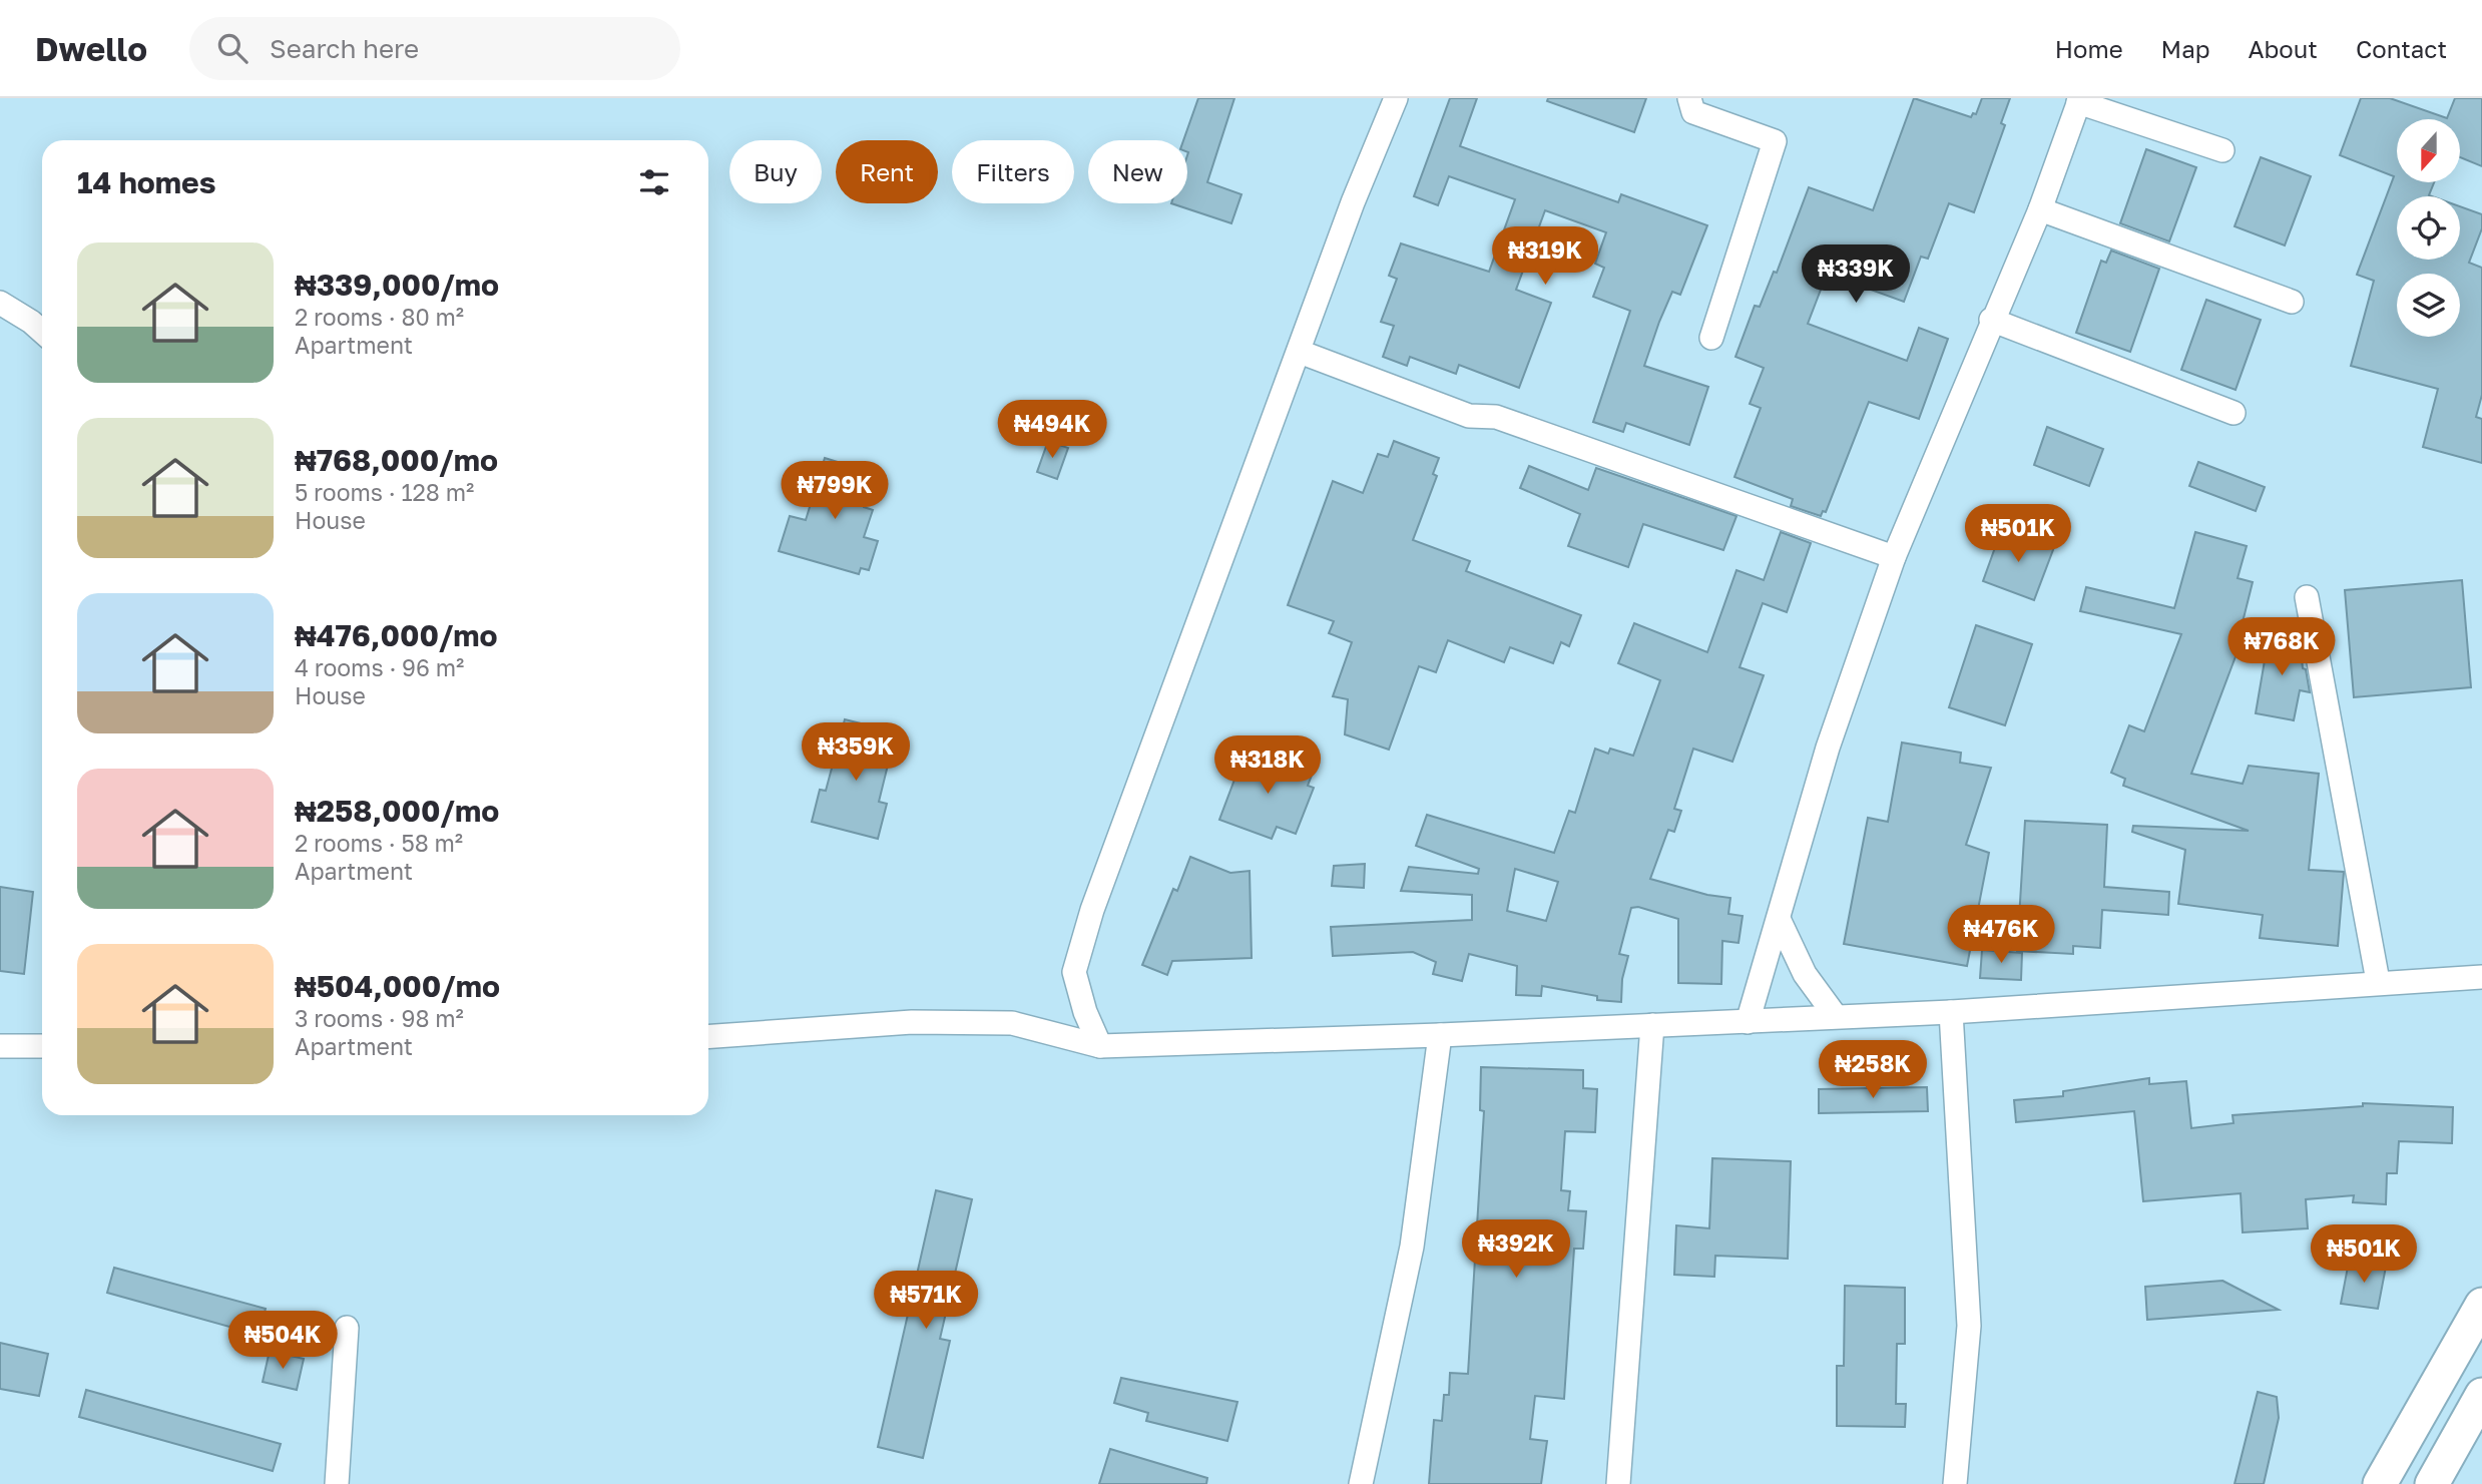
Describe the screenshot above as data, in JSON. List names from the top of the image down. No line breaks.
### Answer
{"north":"bottom","page":{"header":"Dwello","search":"Search here","nav":["Home","Map","About","Contact"],"chip":["Buy","Rent","Filters","New"],"heading":"14 homes","list":[{"name":"₦339,000/mo","note":"2 rooms · 80 m² · Apartment"},{"name":"₦768,000/mo","note":"5 rooms · 128 m² · House"},{"name":"₦476,000/mo","note":"4 rooms · 96 m² · House"},{"name":"₦258,000/mo","note":"2 rooms · 58 m² · Apartment"},{"name":"₦504,000/mo","note":"3 rooms · 98 m² · Apartment"}],"price":["₦319K","₦339K","₦494K","₦799K","₦501K","₦768K","₦359K","₦318K","₦476K","₦258K","₦392K","₦501K","₦571K","₦504K"]}}
